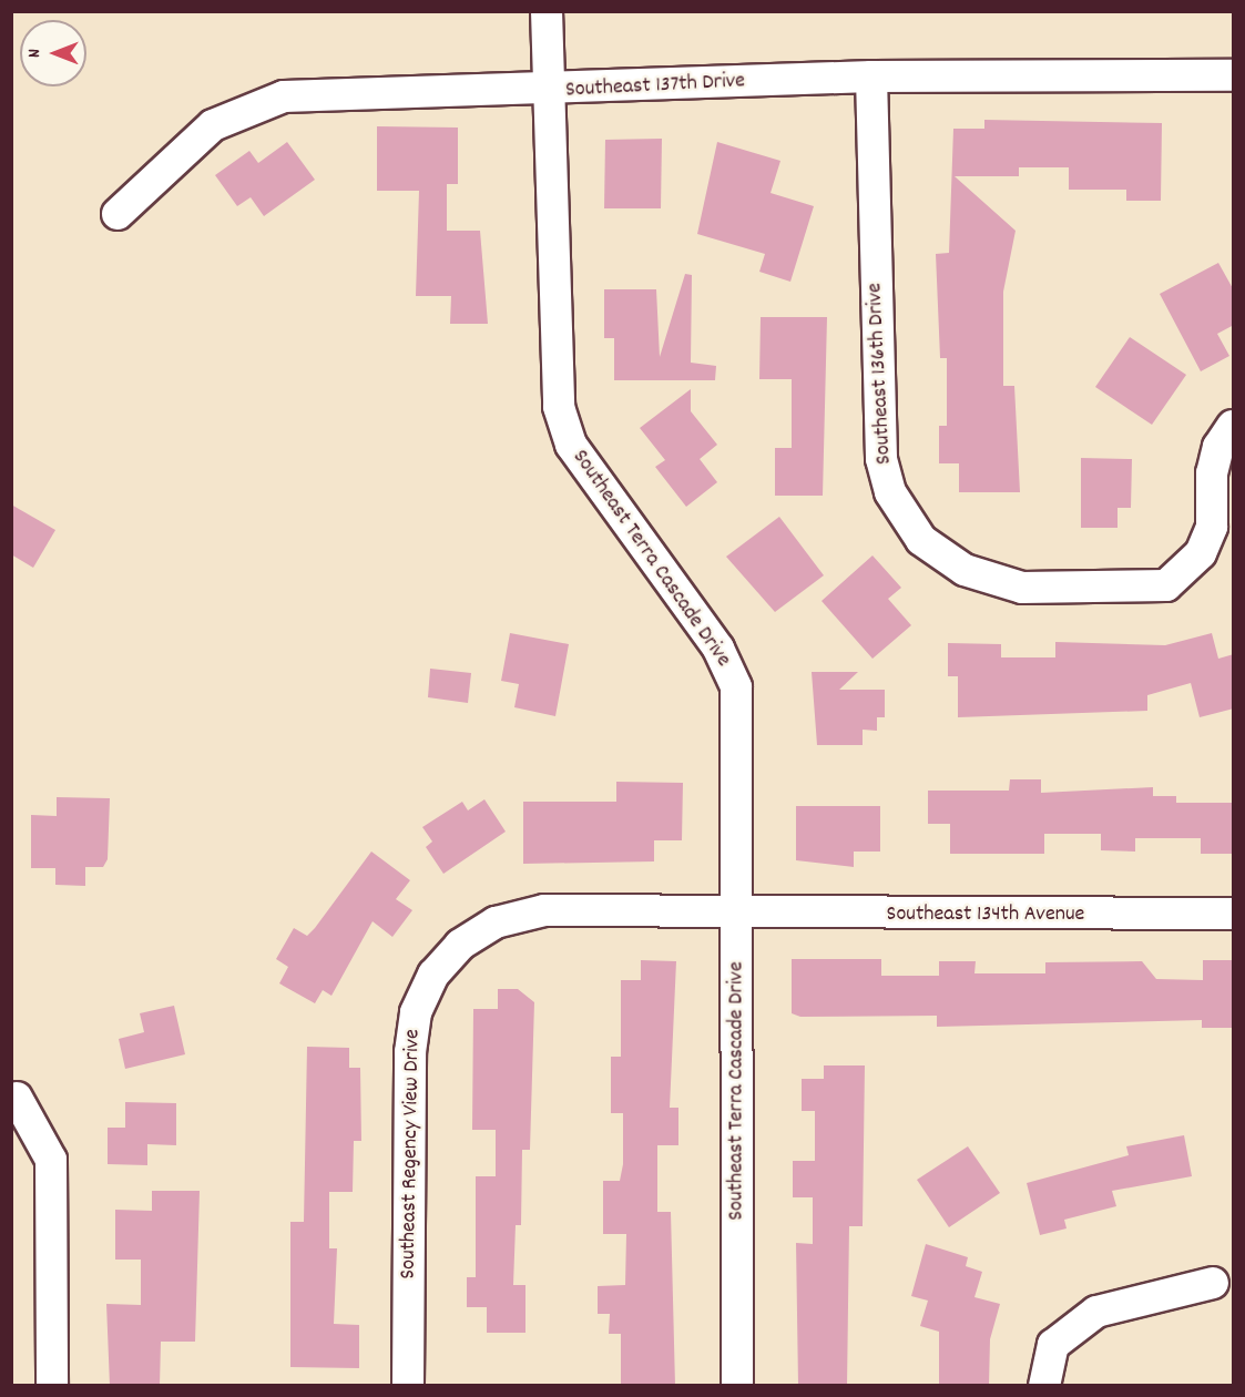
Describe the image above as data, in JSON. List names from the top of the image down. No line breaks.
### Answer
{"streets":{"street":["Southeast 137th Drive","Southeast 136th Drive","Southeast Terra Cascade Drive","Southeast 134th Avenue","Southeast Regency View Drive"]},"crossings":[["Southeast 137th Drive","Southeast 136th Drive"],["Southeast 137th Drive","Southeast Terra Cascade Drive"],["Southeast Terra Cascade Drive","Southeast 134th Avenue"],["Southeast Terra Cascade Drive","Southeast Regency View Drive"],["Southeast 134th Avenue","Southeast Regency View Drive"]],"north":"left"}
